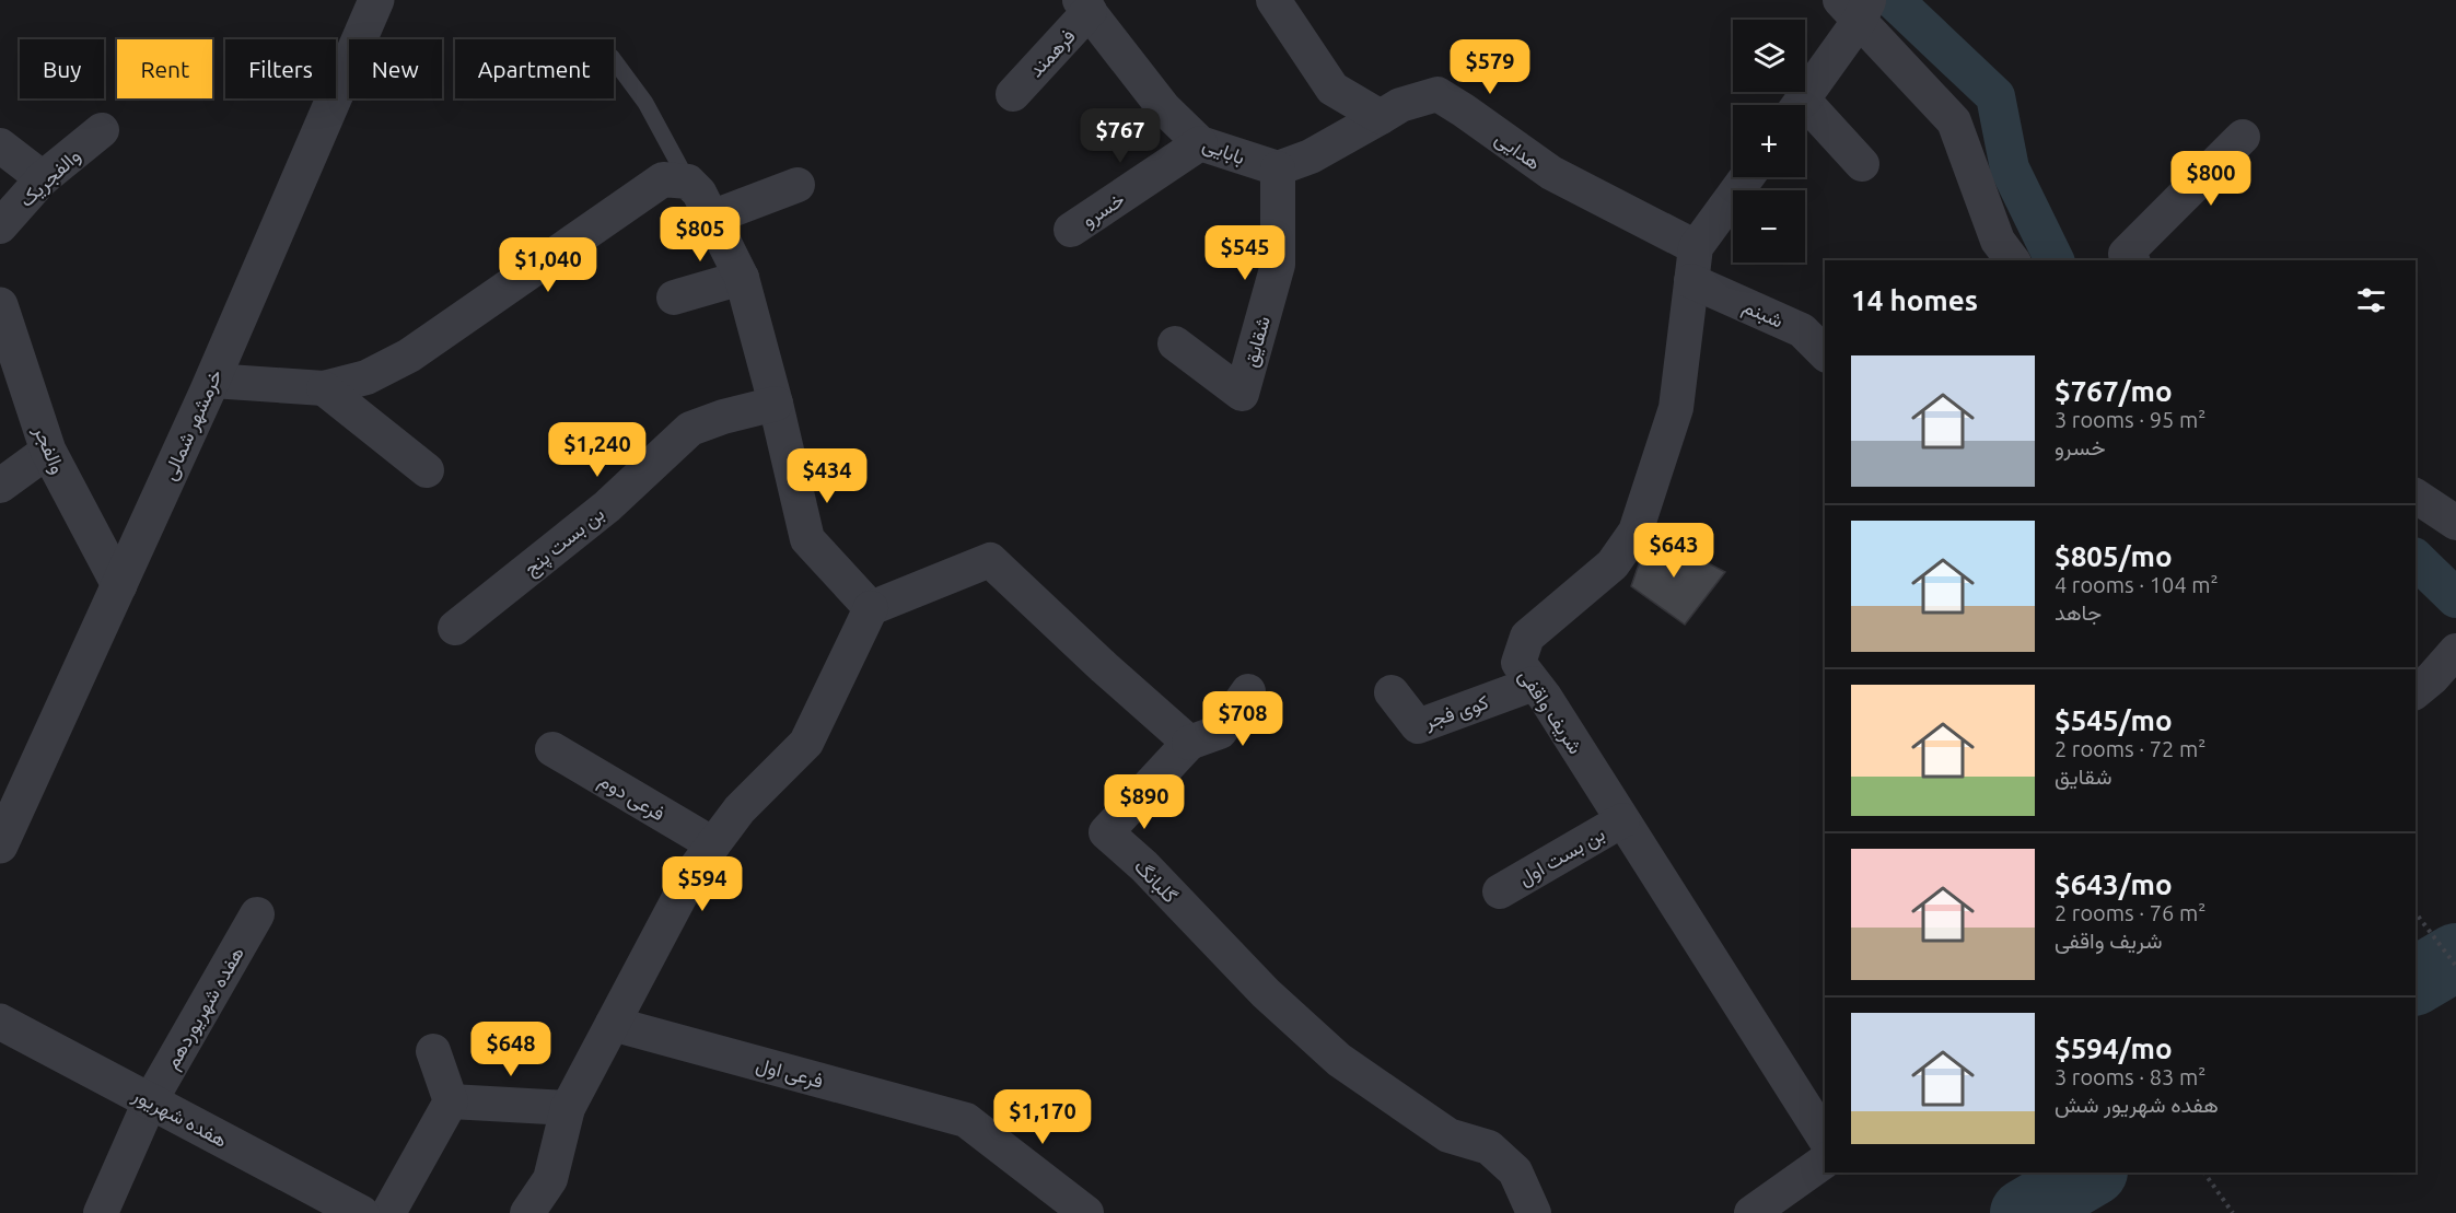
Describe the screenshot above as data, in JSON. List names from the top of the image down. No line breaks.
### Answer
{"streets":{"street":["فرهمند","بابایی","هدایی","والفجریک","خسرو","شبنم","شقایق","خرمشهر شمالی","والفجر","بن بست پنج","کوی فجر","شریف واقفی","فرعی دوم","بن بست اول","گلبانگ","هفده شهریوردهم","فرعی اول","هفده شهریور"]},"crossings":[["فرهمند","بابایی"],["بابایی","خسرو"],["بابایی","شقایق"],["هدایی","شریف واقفی"],["شبنم","شریف واقفی"],["خرمشهر شمالی","والفجر"],["کوی فجر","شریف واقفی"],["شریف واقفی","بن بست اول"],["هفده شهریوردهم","هفده شهریور"]],"page":{"map_buttons":["+","−"],"price":["$579","$767","$800","$805","$545","$1,040","$1,240","$434","$643","$708","$890","$594","$648","$1,170"],"chip":["Buy","Rent","Filters","New","Apartment"],"heading":"14 homes","list":[{"name":"$767/mo","note":"3 rooms · 95 m² · خسرو"},{"name":"$805/mo","note":"4 rooms · 104 m² · جاهد"},{"name":"$545/mo","note":"2 rooms · 72 m² · شقایق"},{"name":"$643/mo","note":"2 rooms · 76 m² · شریف واقفی"},{"name":"$594/mo","note":"3 rooms · 83 m² · هفده شهریور شش"}]}}
